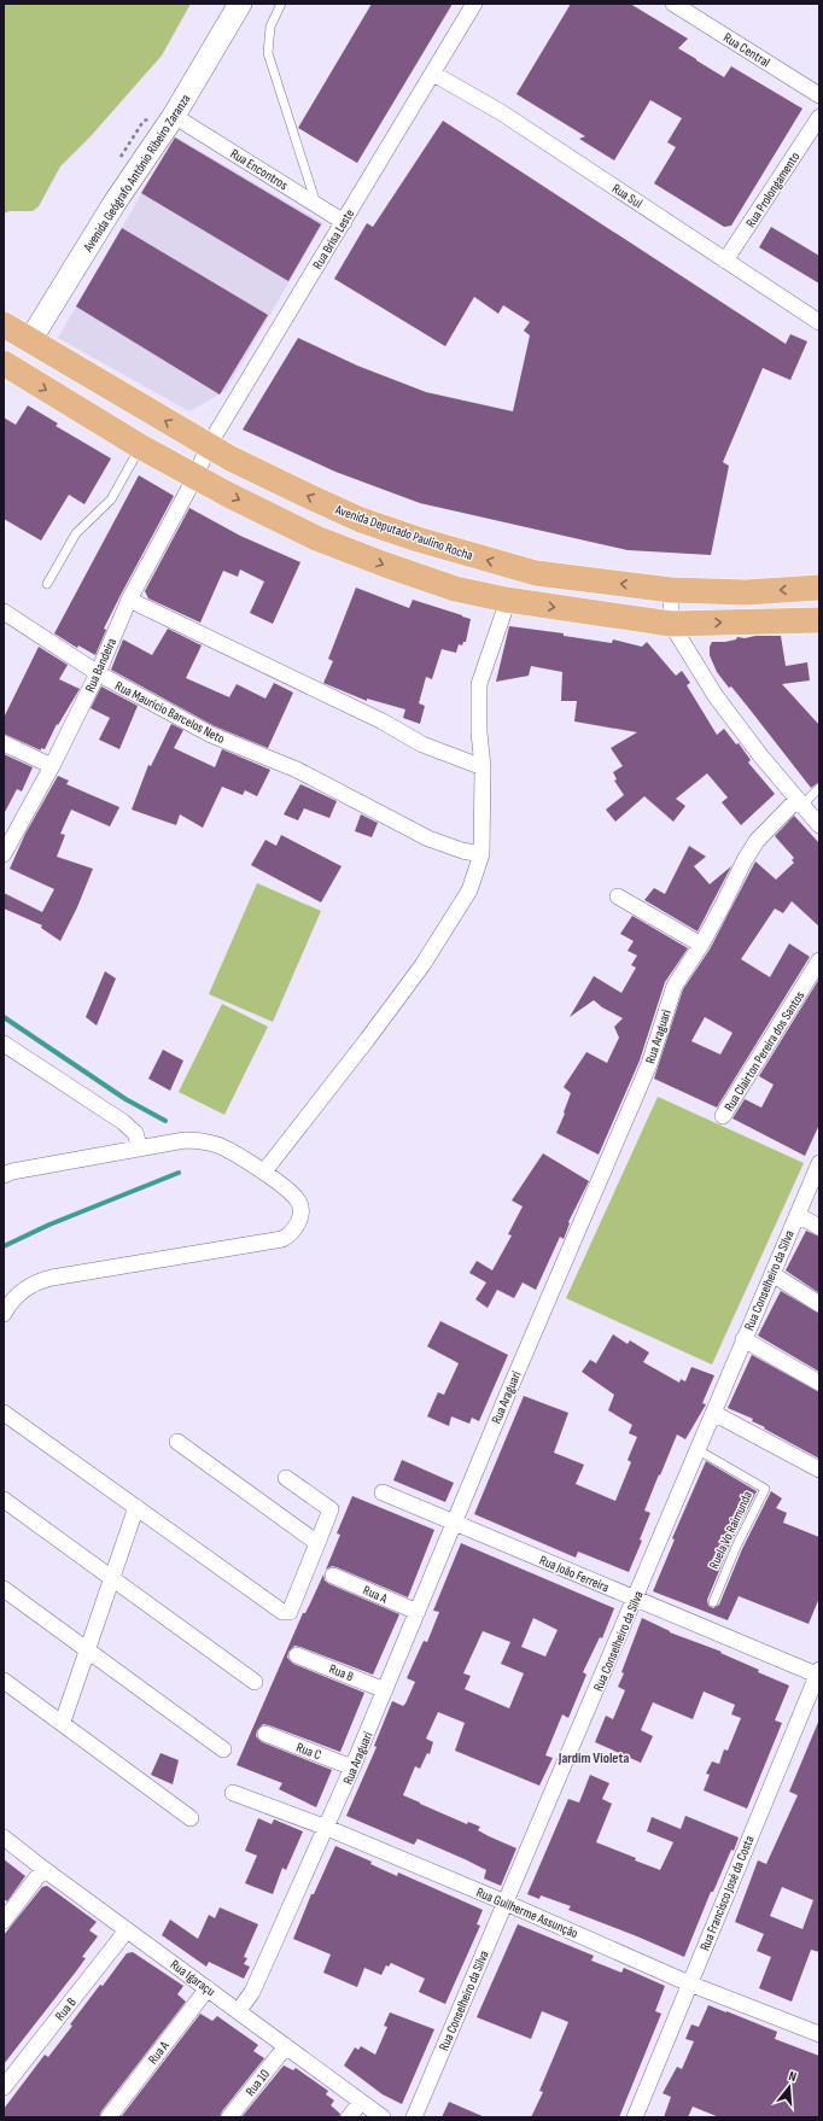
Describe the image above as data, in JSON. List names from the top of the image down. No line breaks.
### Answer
{"streets":{"main road":["Avenida Deputado Paulino Rocha"],"street":["Rua Central","Rua Encontros","Avenida Geógrafo Antônio Ribeiro Zaranza","Rua Prolongamento","Rua Sul","Rua Brisa Leste","Rua Bandeira","Rua Mauricio Barcelos Neto","Rua Araguari","Rua Clairton Pereira dos Santos","Rua Conselheiro da Silva","Rua João Ferreira","Rua A","Rua B","Rua C","Rua Francisco José da Costa","Rua Guilherme Assunção","Rua Igaraçu","Rua 10"],"lane":["Ruela Vo Raimunda"]},"crossings":[["Rua Encontros","Avenida Geógrafo Antônio Ribeiro Zaranza"],["Rua Encontros","Rua Brisa Leste"],["Avenida Geógrafo Antônio Ribeiro Zaranza","Avenida Deputado Paulino Rocha"],["Rua Prolongamento","Rua Sul"],["Rua Sul","Rua Brisa Leste"],["Rua Brisa Leste","Avenida Deputado Paulino Rocha"],["Rua Brisa Leste","Rua Bandeira"],["Rua Bandeira","Rua Mauricio Barcelos Neto"],["Rua Araguari","Rua João Ferreira"],["Rua Araguari","Rua A"],["Rua Araguari","Rua B"],["Rua Araguari","Rua C"],["Rua Araguari","Rua Guilherme Assunção"],["Rua Araguari","Rua Igaraçu"],["Rua Conselheiro da Silva","Ruela Vo Raimunda"],["Rua Conselheiro da Silva","Rua João Ferreira"],["Rua Conselheiro da Silva","Rua Guilherme Assunção"],["Rua João Ferreira","Rua Francisco José da Costa"],["Rua A","Rua Igaraçu"],["Rua B","Rua Igaraçu"],["Rua Francisco José da Costa","Rua Guilherme Assunção"],["Rua Igaraçu","Rua 10"]],"districts":["Jardim Violeta"],"north":"top"}
